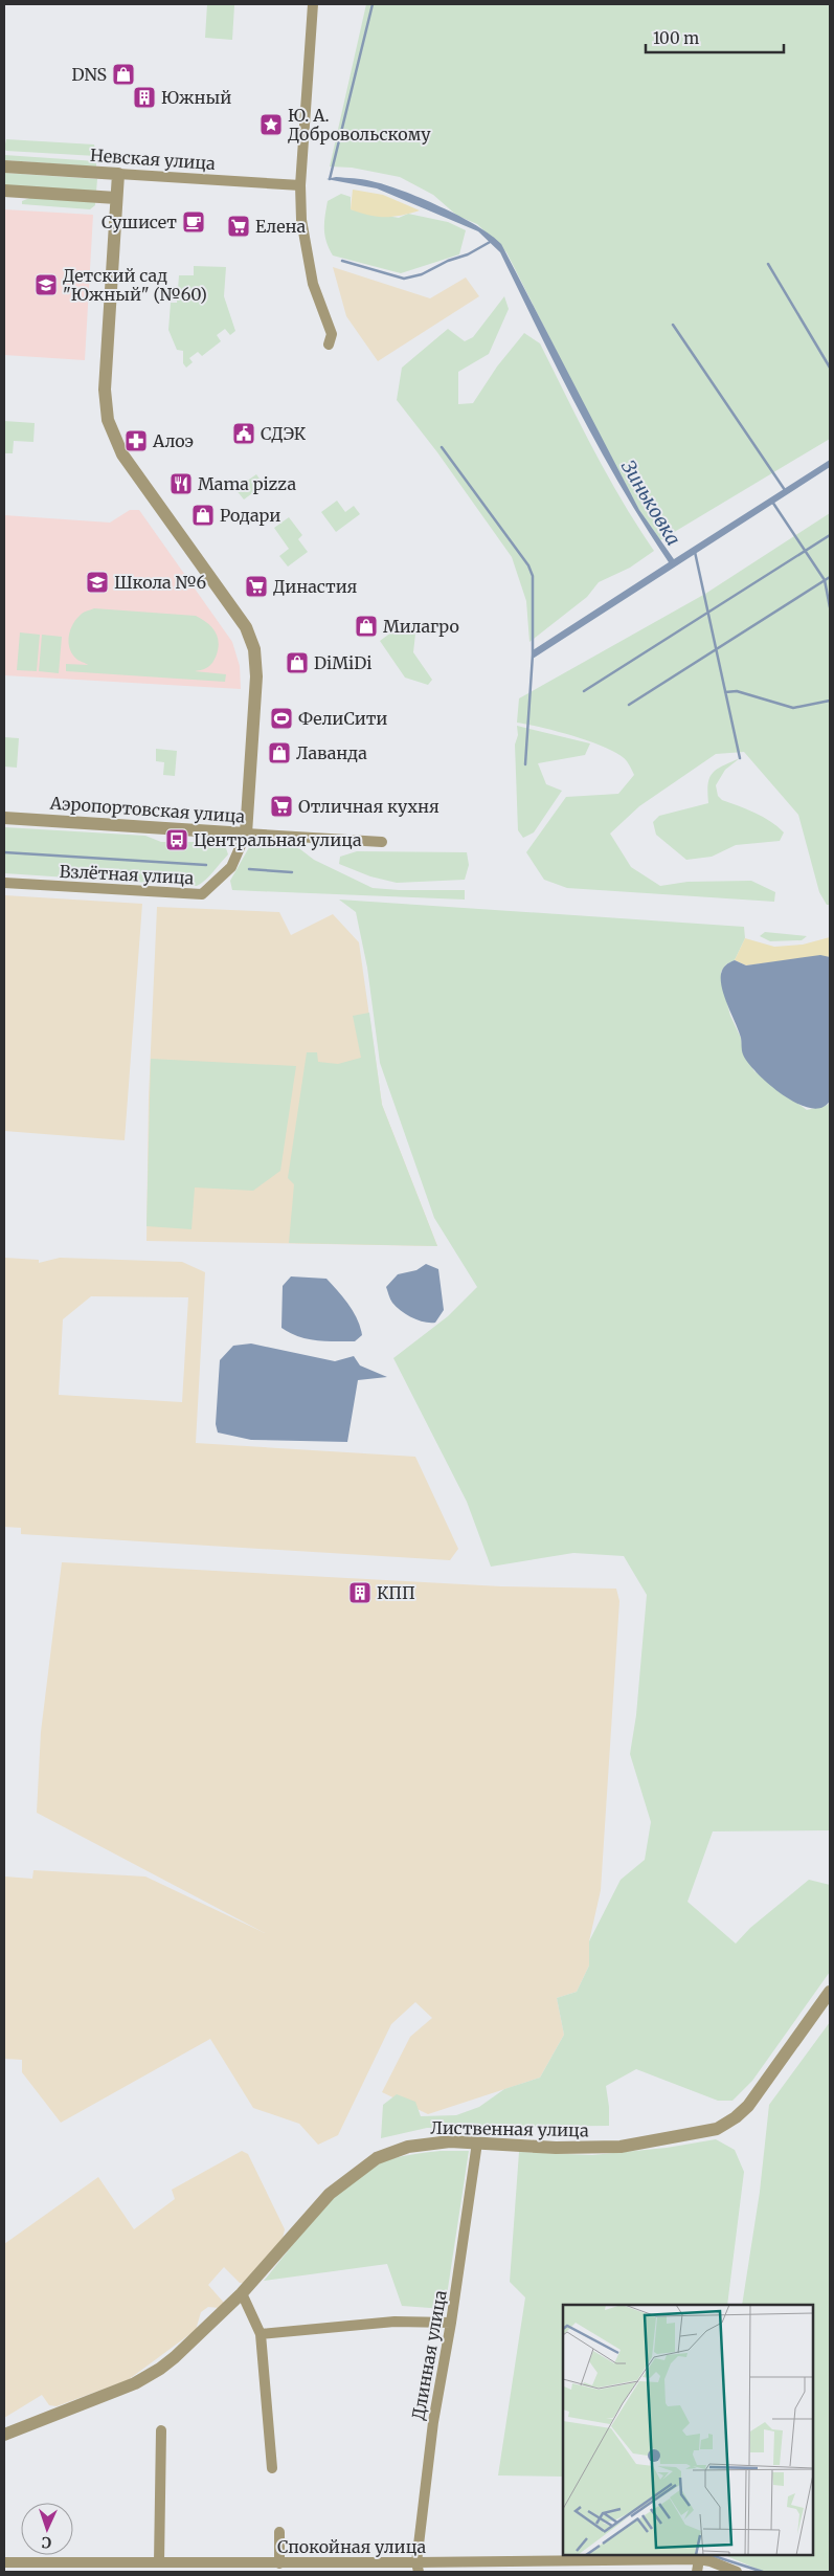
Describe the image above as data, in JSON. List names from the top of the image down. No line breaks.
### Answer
{"streets":{"street":["Невская улица","Аэропортовская улица","Взлётная улица","Лиственная улица","Длинная улица","Спокойная улица"]},"crossings":[["Аэропортовская улица","Взлётная улица"],["Лиственная улица","Длинная улица"],["Длинная улица","Спокойная улица"]],"water":["Зиньковка"],"places":{"shop":["DNS","Родари","Милагро","DiMiDi","Лаванда"],"building":["Южный","КПП"],"place":["Ю. А. Добровольскому"],"cafe":["Сушисет"],"supermarket":["Елена","Династия","Отличная кухня"],"school or university":["Детский сад \"Южный\" (№60)","Школа №6"],"public building":["СДЭК"],"pharmacy":["Алоэ"],"restaurant":["Mama pizza"],"sports":["ФелиСити"],"bus stop":["Центральная улица"]},"scale_bar":"100 m","north":"bottom"}
